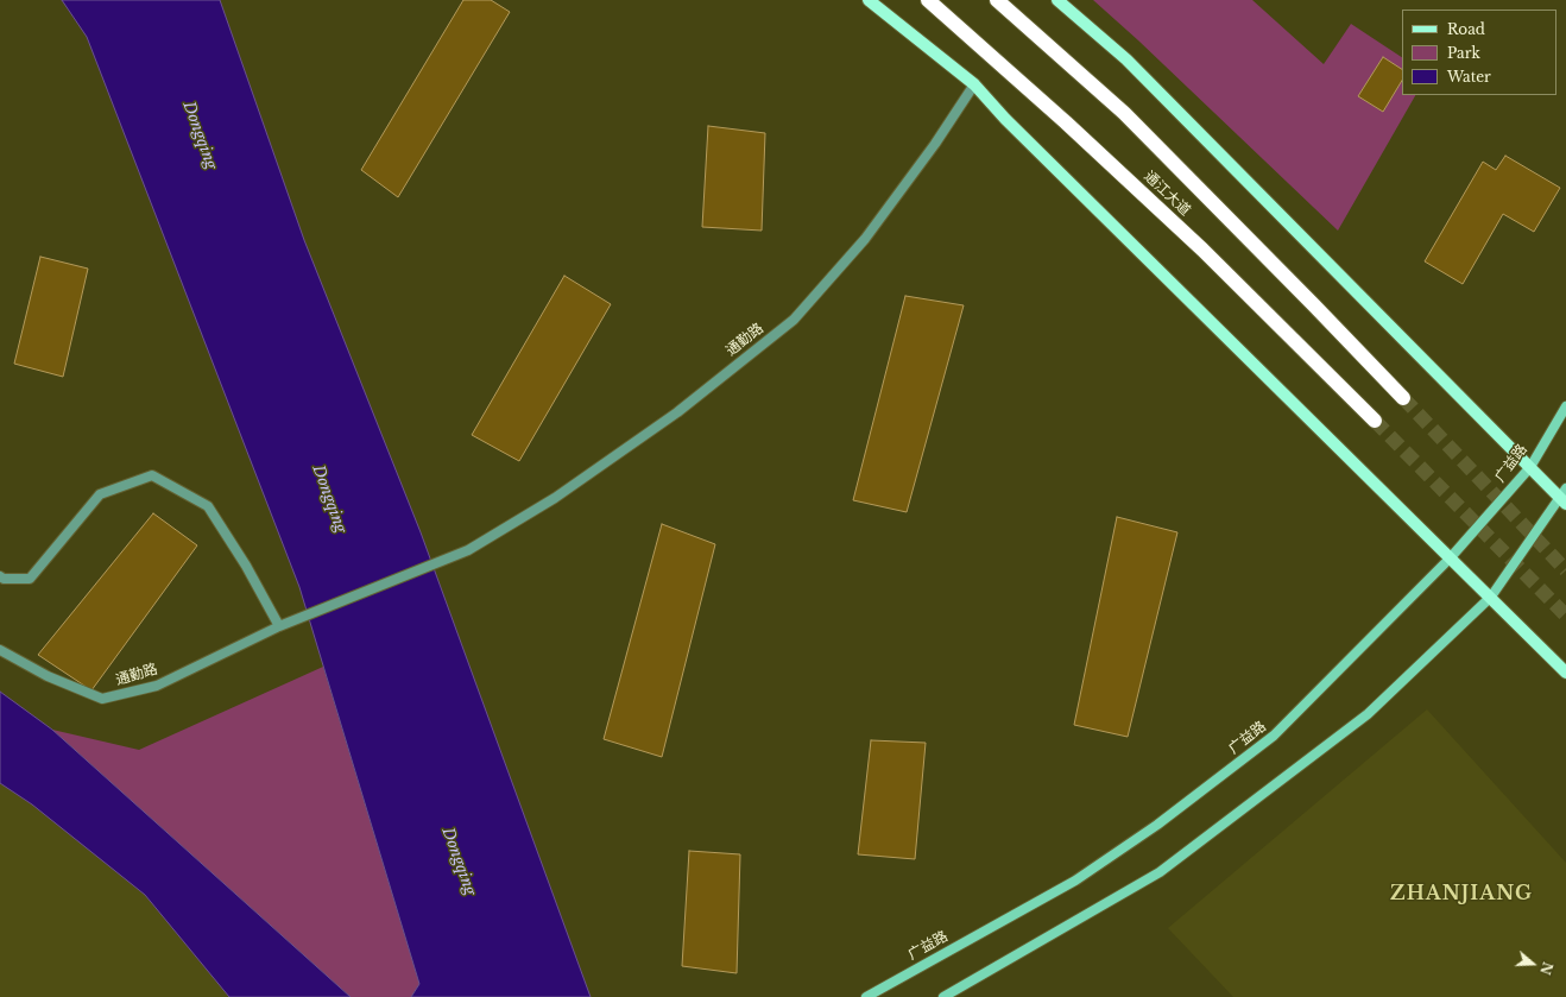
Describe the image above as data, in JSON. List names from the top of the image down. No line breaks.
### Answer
{"streets":{"highway":["通江大道"],"main road":["广益路"],"street":["通勤路"]},"districts":["ZHANJIANG"],"water":["Dongqing"],"legend":["Road","Park","Water"],"north":"right"}
